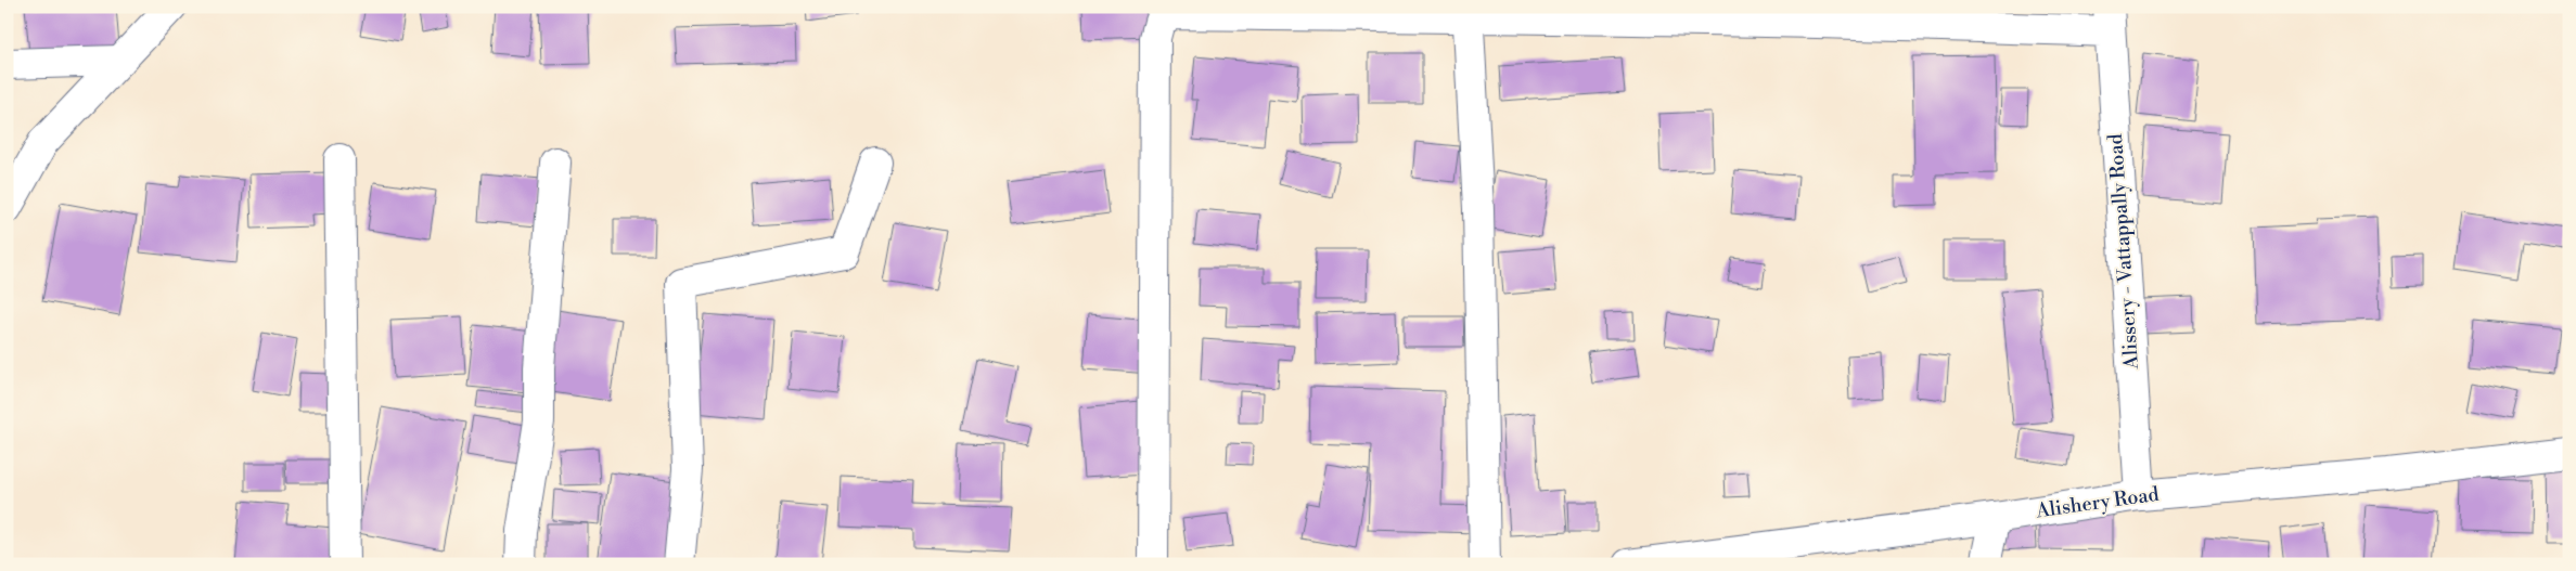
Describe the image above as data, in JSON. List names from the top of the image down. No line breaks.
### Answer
{"streets":{"street":["Alissery - Vattappally Road","Alishery Road"]},"crossings":[["Alissery - Vattappally Road","Alishery Road"]]}
